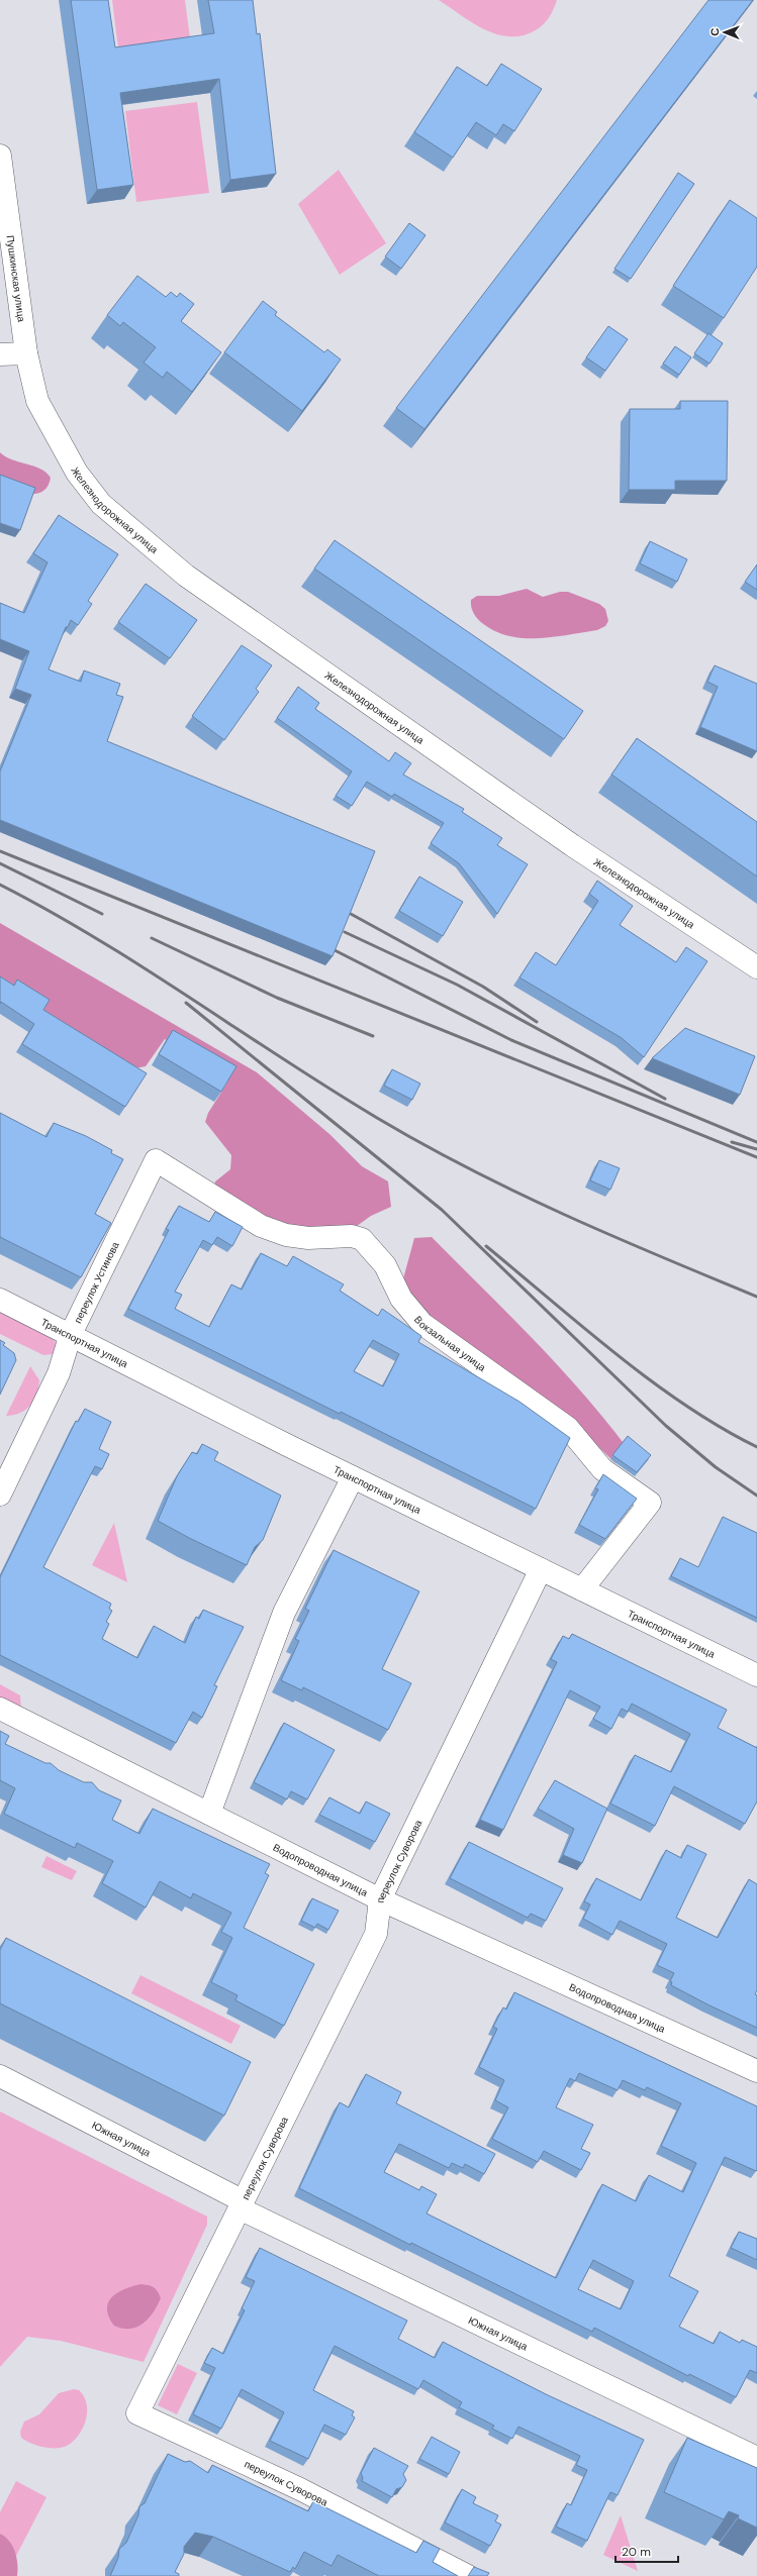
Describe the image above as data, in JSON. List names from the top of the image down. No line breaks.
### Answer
{"streets":{"street":["Пушкинская улица","Железнодорожная улица","переулок Устинова","Транспортная улица","Вокзальная улица","переулок Суворова","Водопроводная улица","Южная улица"]},"crossings":[["Пушкинская улица","Железнодорожная улица"],["переулок Устинова","Транспортная улица"],["переулок Устинова","Вокзальная улица"],["Транспортная улица","Вокзальная улица"],["Транспортная улица","переулок Суворова"],["переулок Суворова","Водопроводная улица"],["переулок Суворова","Южная улица"]],"scale_bar":"20 m","north":"left"}
